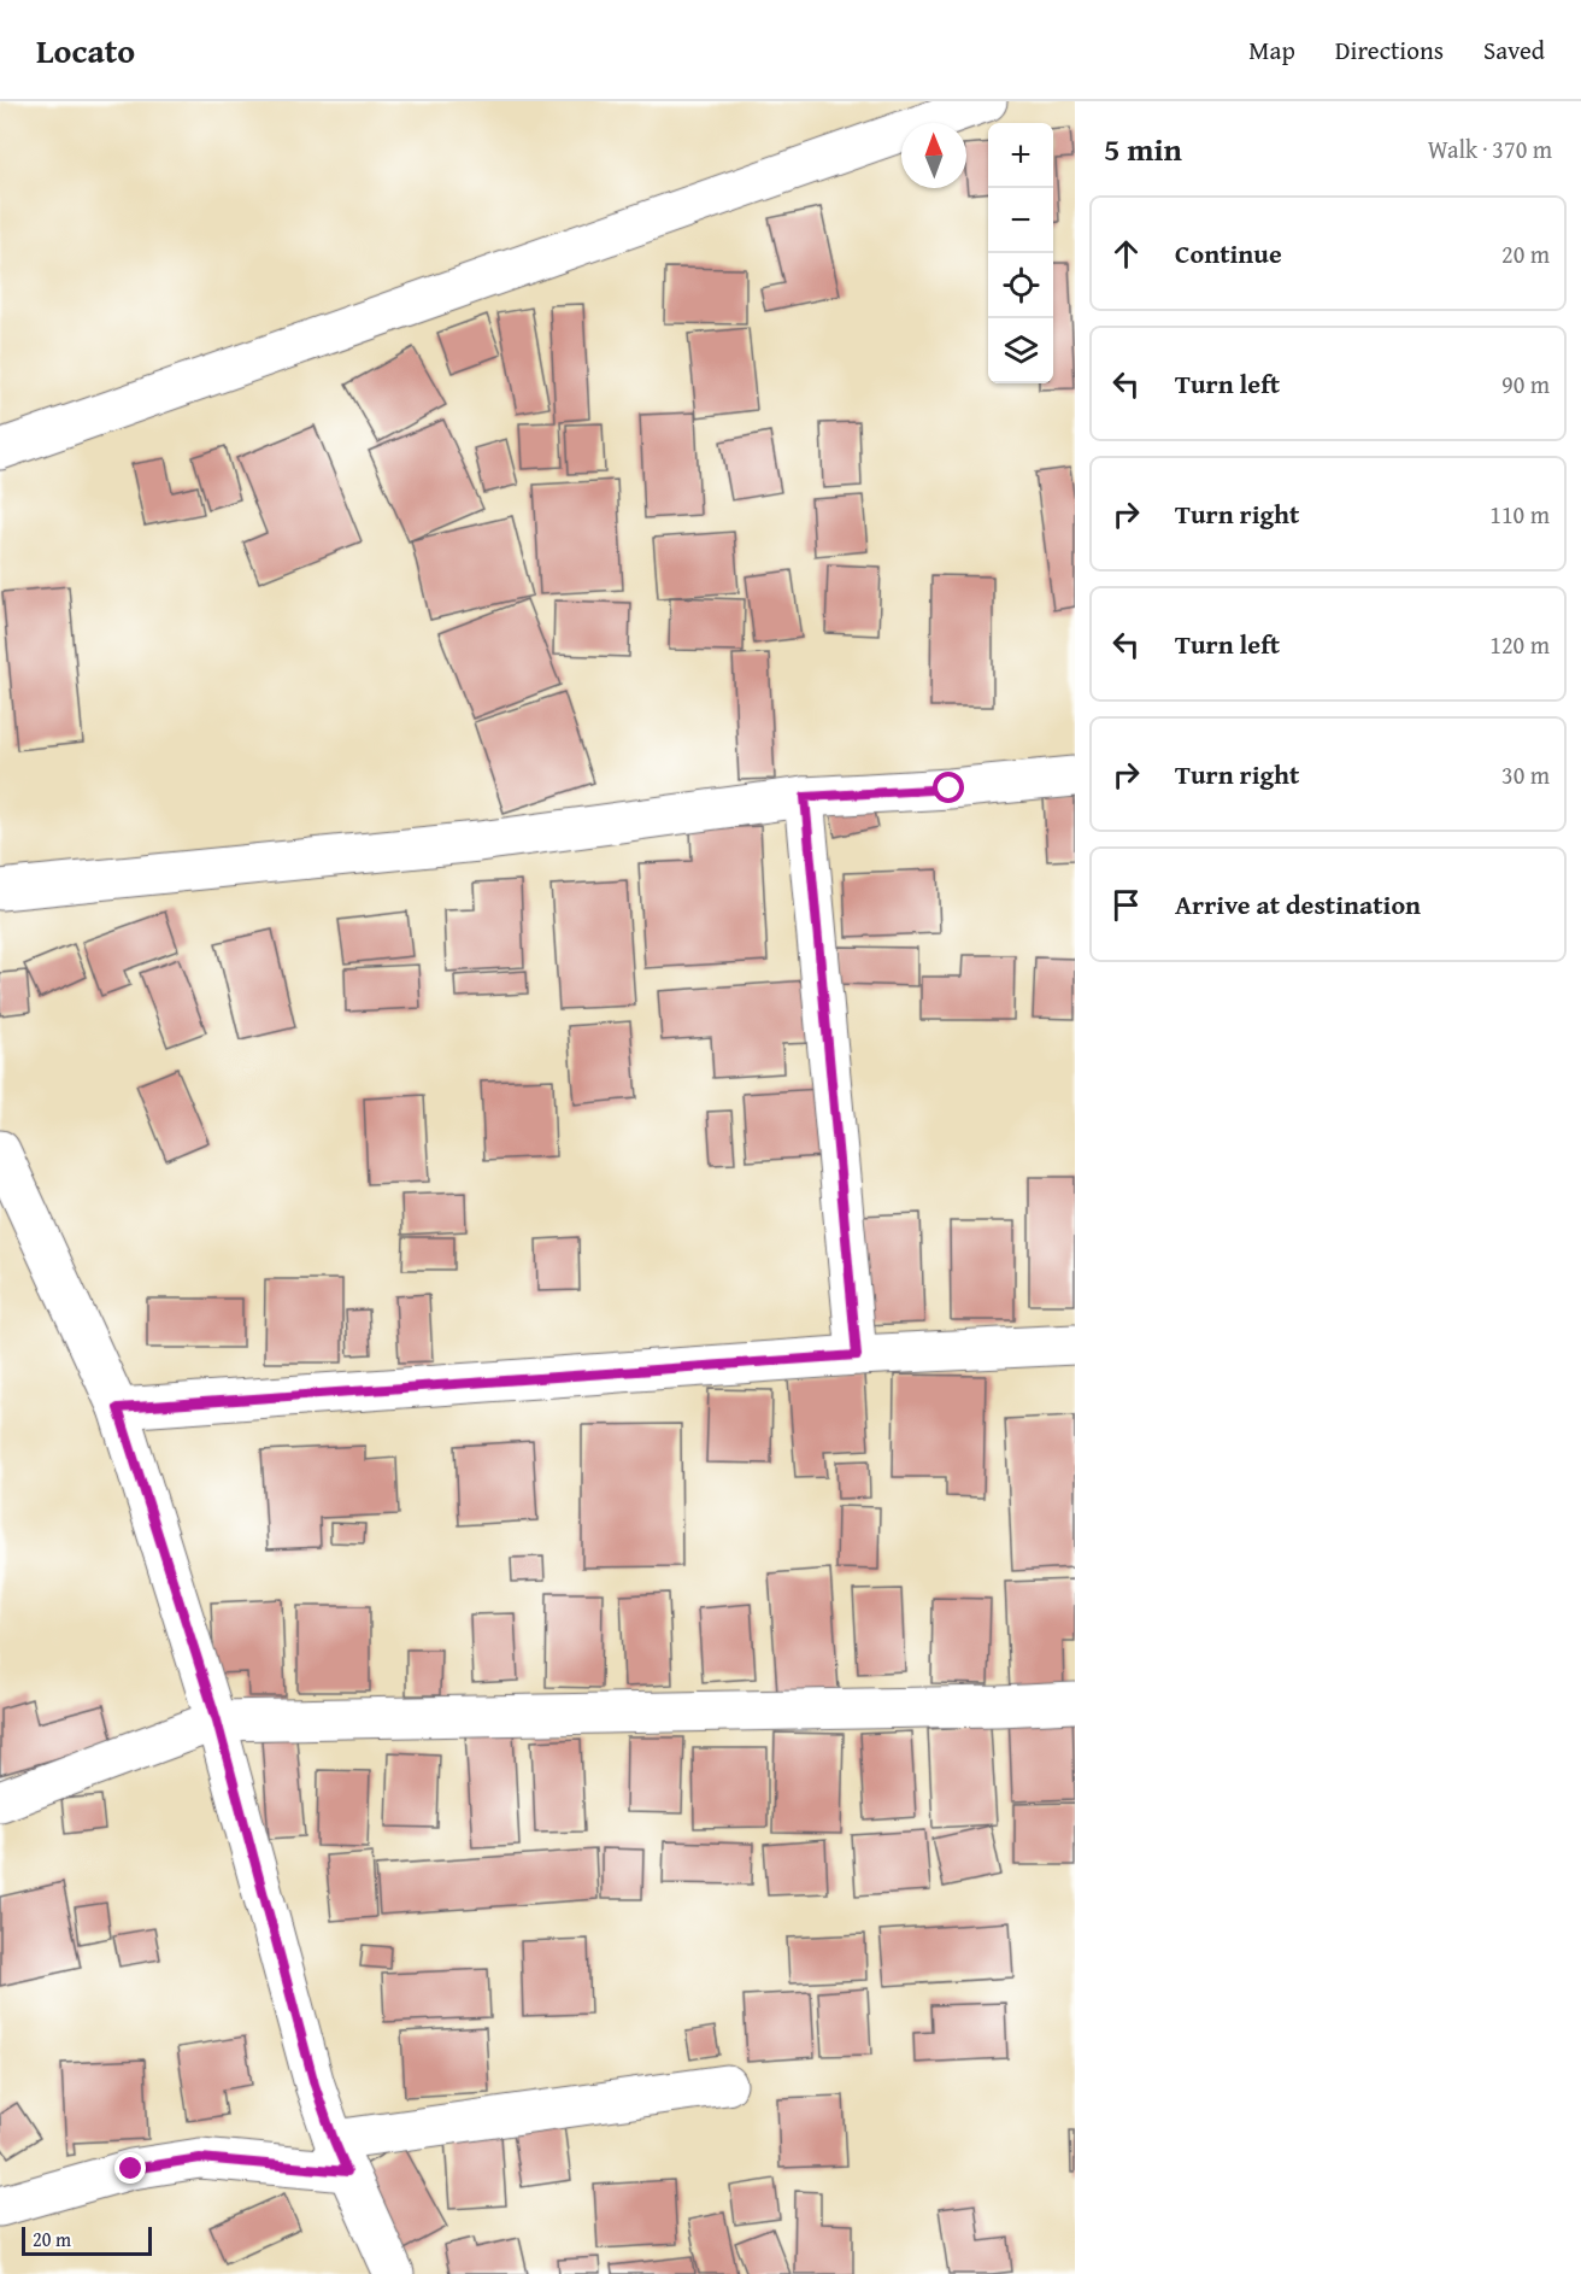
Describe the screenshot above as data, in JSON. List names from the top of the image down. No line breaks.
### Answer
{"scale_bar":"20 m","north":"top","page":{"header":"Locato","nav":["Map","Directions","Saved"],"heading":["5 min","Walk · 370 m"],"map_buttons":["+","−"],"list":[["Continue","20 m"],["Turn left","90 m"],["Turn right","110 m"],["Turn left","120 m"],["Turn right","30 m"],"Arrive at destination"],"scale":"20 m"}}
